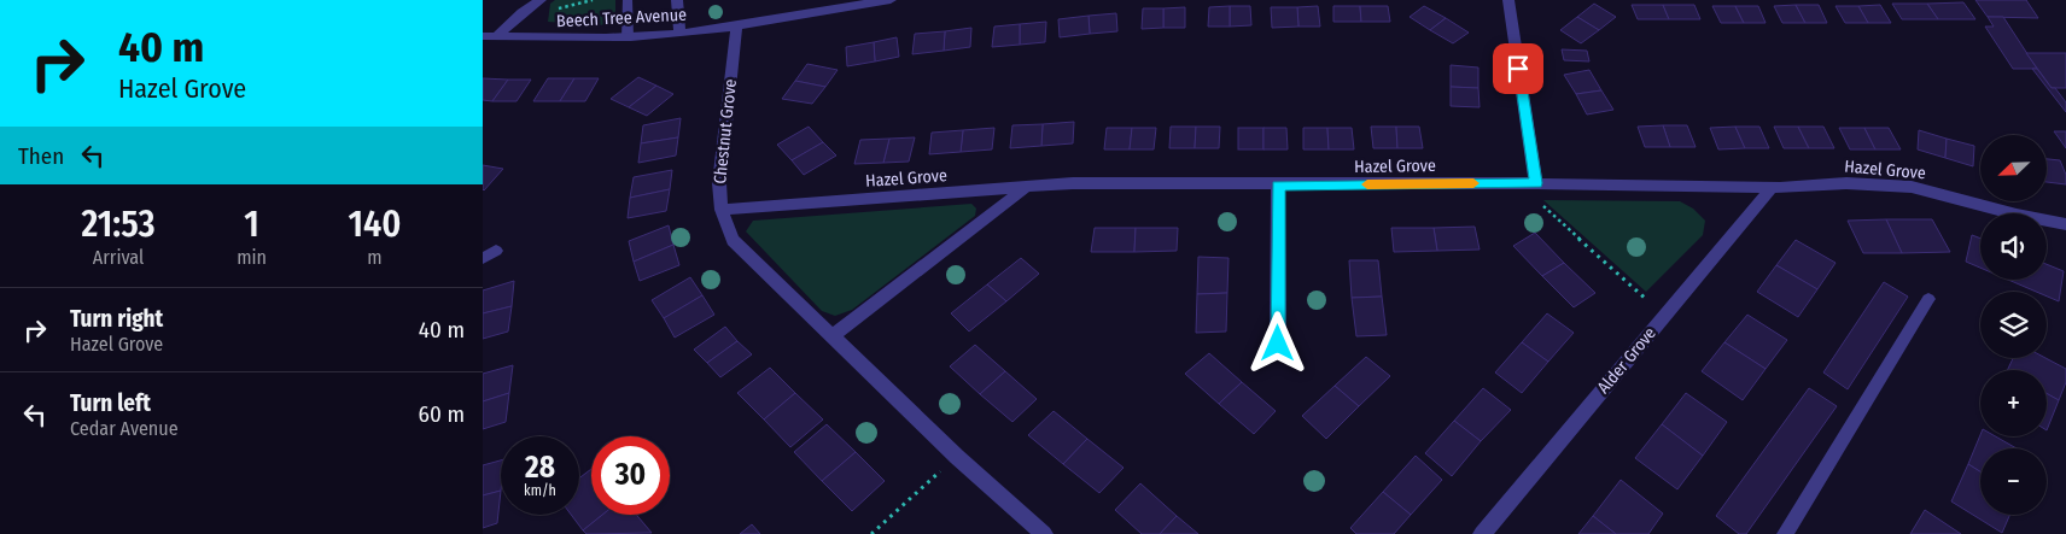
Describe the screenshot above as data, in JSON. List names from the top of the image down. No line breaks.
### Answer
{"streets":{"street":["Beech Tree Avenue","Chestnut Grove","Hazel Grove","Alder Grove"]},"crossings":[["Beech Tree Avenue","Chestnut Grove"],["Chestnut Grove","Hazel Grove"],["Hazel Grove","Alder Grove"]],"north":"bottom left","page":{"turn":["40 m","Hazel Grove"],"then":"Then","map_buttons":["+","−"],"eta":["21:53","Arrival","1","min","140","m"],"list":[{"name":"Turn right","note":"Hazel Grove","value":"40 m"},{"name":"Turn left","note":"Cedar Avenue","value":"60 m"}],"speed":"28 km/h","limit":"30"}}
